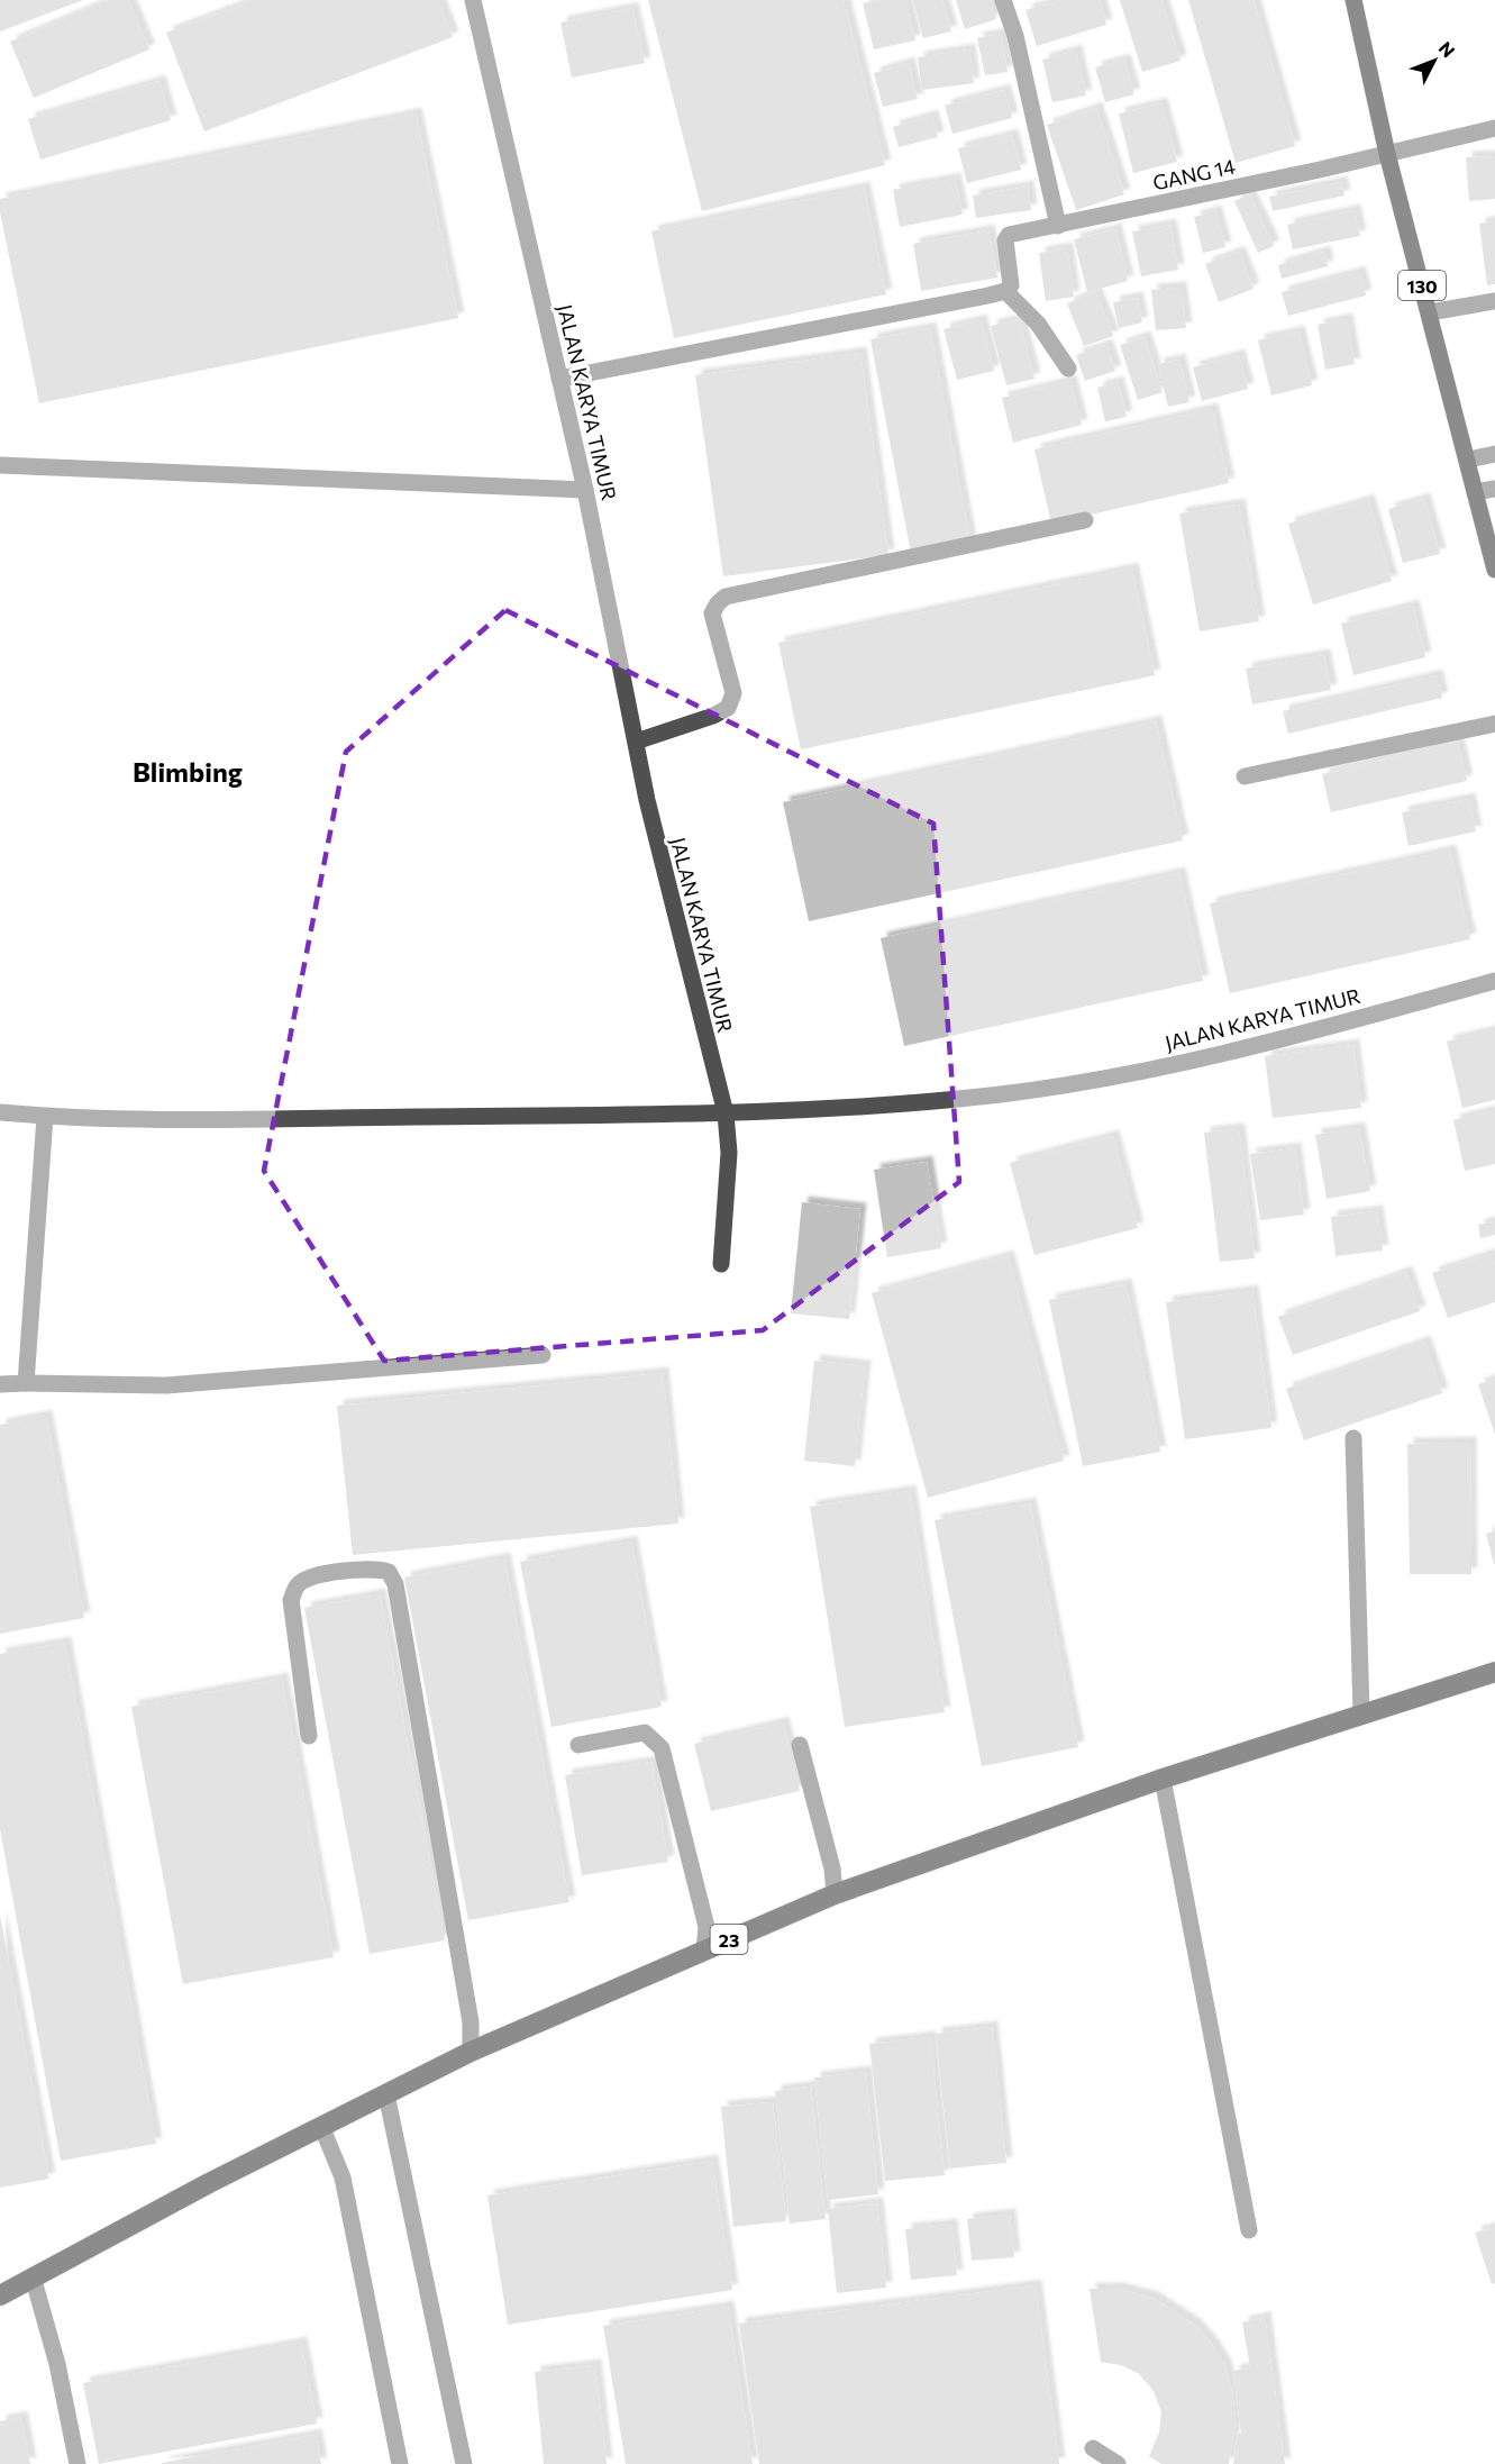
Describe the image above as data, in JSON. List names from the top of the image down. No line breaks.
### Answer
{"streets":{"highway":["23"],"main road":["130"],"street":["GANG 14","JALAN KARYA TIMUR"]},"crossings":[["GANG 14","130"]],"districts":["Blimbing"],"north":"top right"}
